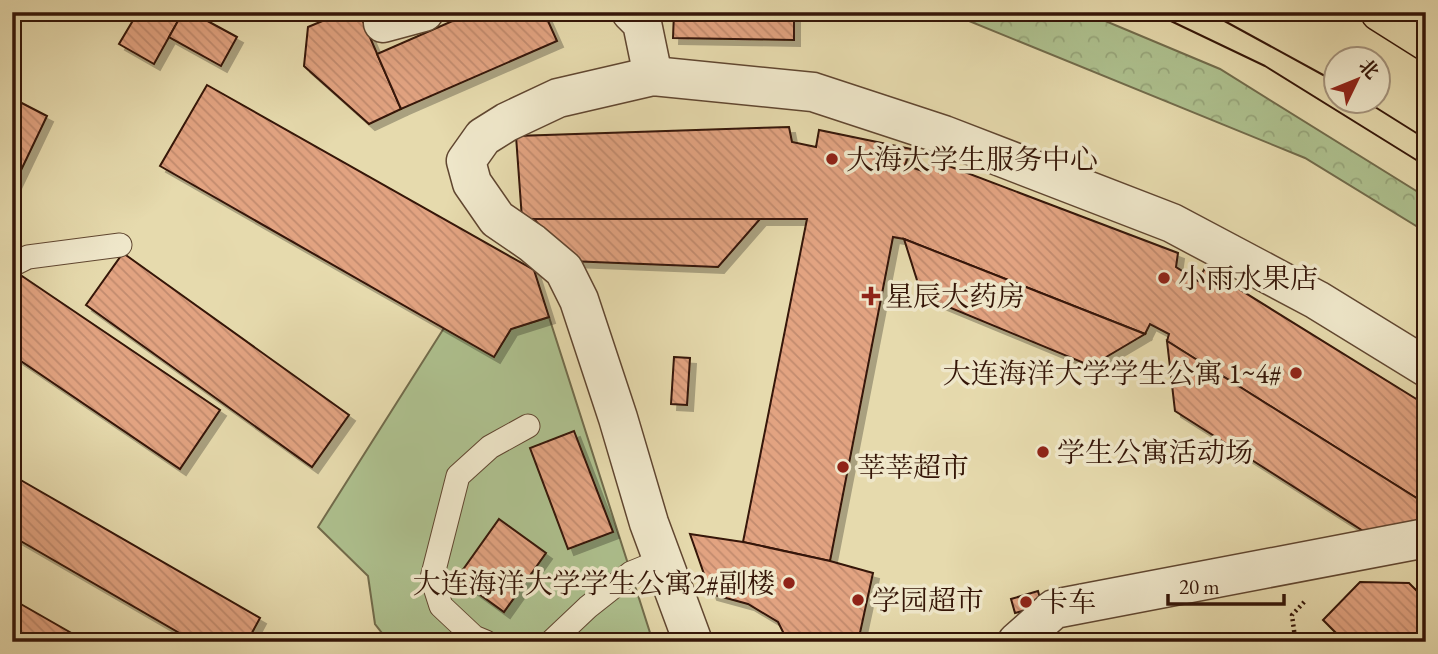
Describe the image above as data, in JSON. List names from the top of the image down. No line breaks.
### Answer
{"places":{"other":["大海大学生服务中心","小雨水果店","大连海洋大学学生公寓 1~4#","学生公寓活动场","莘莘超市","大连海洋大学学生公寓2#副楼","学园超市","卡车"],"health":["星辰大药房"]},"scale_bar":"20 m","north":"top right"}
